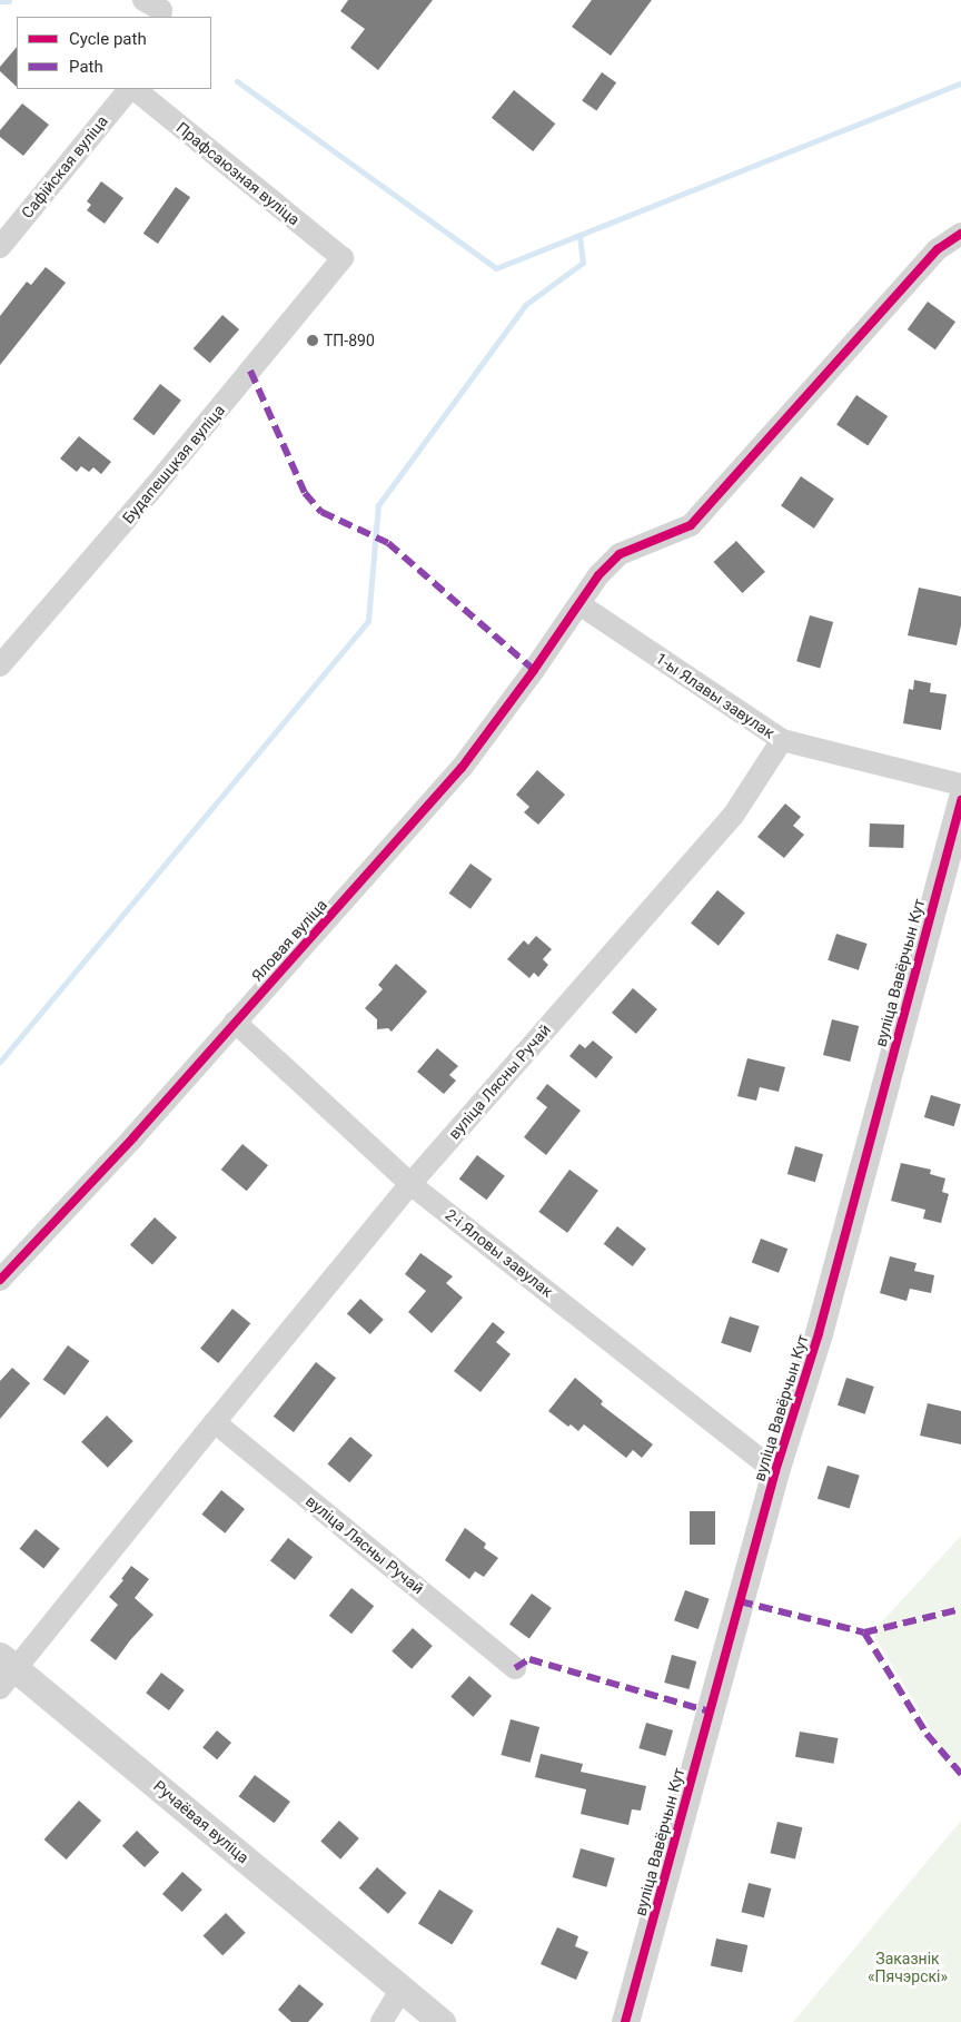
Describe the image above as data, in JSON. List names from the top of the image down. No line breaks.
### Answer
{"streets":{"street":["Сафійская вуліца","Прафсаюзная вуліца","Будапешцкая вуліца","1-ы Ялавы завулак","Яловая вуліца","вуліца Вавёрчын Кут","вуліца Лясны Ручай","2-і Яловы завулак","Ручаёвая вуліца"]},"crossings":[["Прафсаюзная вуліца","Будапешцкая вуліца"],["1-ы Ялавы завулак","Яловая вуліца"],["1-ы Ялавы завулак","вуліца Лясны Ручай"],["Яловая вуліца","2-і Яловы завулак"],["вуліца Вавёрчын Кут","2-і Яловы завулак"],["вуліца Лясны Ручай","2-і Яловы завулак"],["вуліца Лясны Ручай","Ручаёвая вуліца"]],"parks":["Заказнік «Пячэрскі»"],"places":["ТП-890"],"legend":["Cycle path","Path"]}
